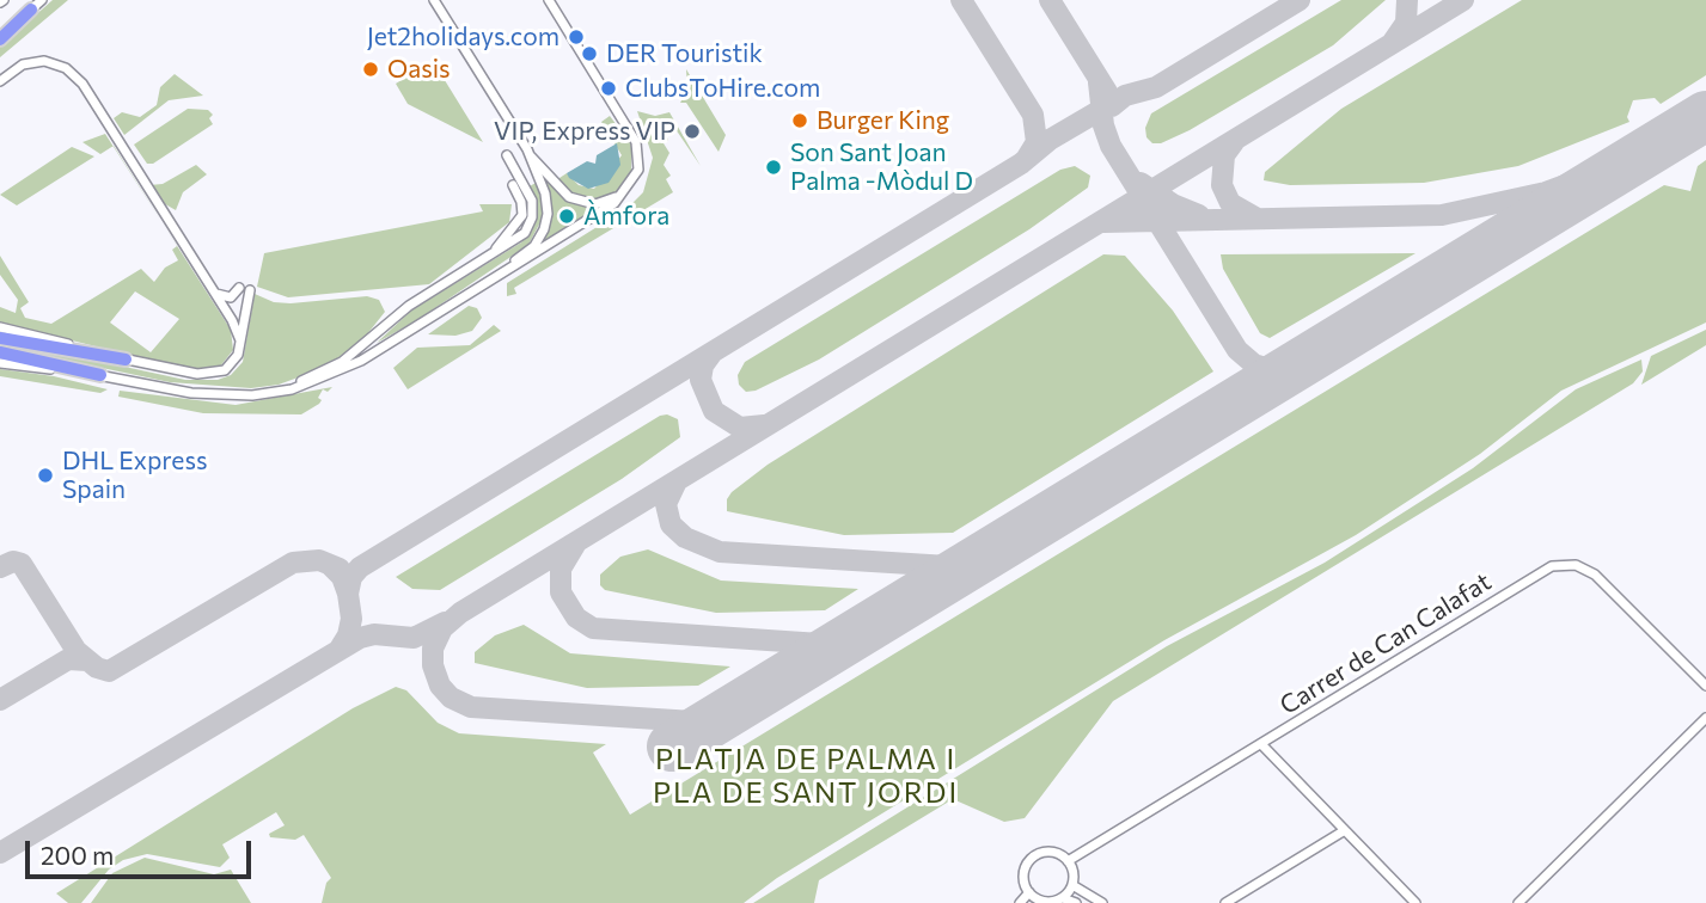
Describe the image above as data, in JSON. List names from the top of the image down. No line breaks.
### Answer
{"streets":{"street":["Carrer de Can Calafat"]},"districts":["PLATJA DE PALMA I PLA DE SANT JORDI"],"places":["Jet2holidays.com","DER Touristik","Oasis","ClubsToHire.com","Burger King","VIP, Express VIP","Son Sant Joan Palma -Mòdul D","Àmfora","DHL Express Spain"],"scale_bar":"200 m"}
